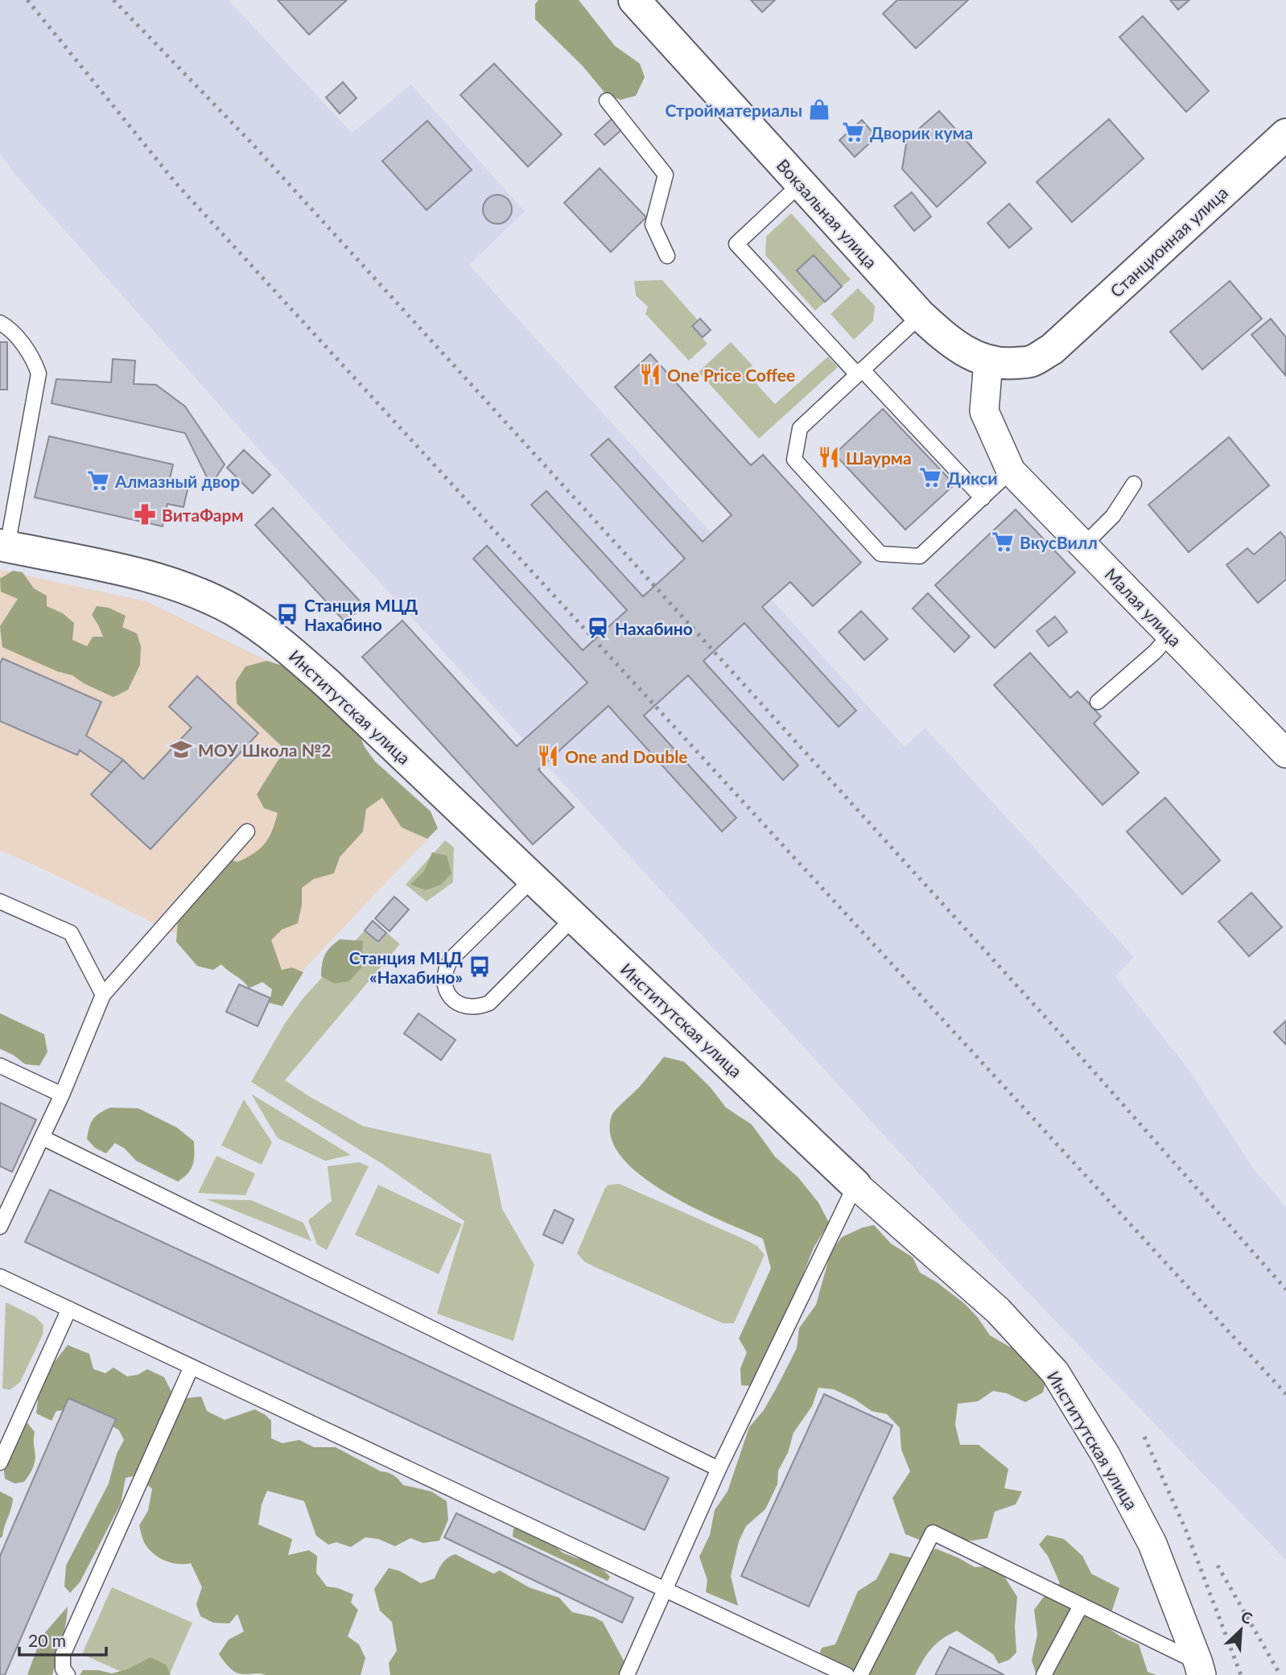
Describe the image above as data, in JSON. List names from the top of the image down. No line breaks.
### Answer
{"streets":{"street":["Вокзальная улица","Станционная улица","Малая улица","Институтская улица"]},"crossings":[["Вокзальная улица","Станционная улица"],["Вокзальная улица","Малая улица"]],"places":{"shop":["Стройматериалы"],"supermarket":["Дворик кума","Дикси","Алмазный двор","ВкусВилл"],"restaurant":["One Price Coffee","Шаурма","One and Double"],"pharmacy":["ВитаФарм"],"bus stop":["Станция МЦД Нахабино","Станция МЦД «Нахабино»"],"station":["Нахабино"],"school or university":["МОУ Школа №2"]},"scale_bar":"20 m","north":"top right"}
